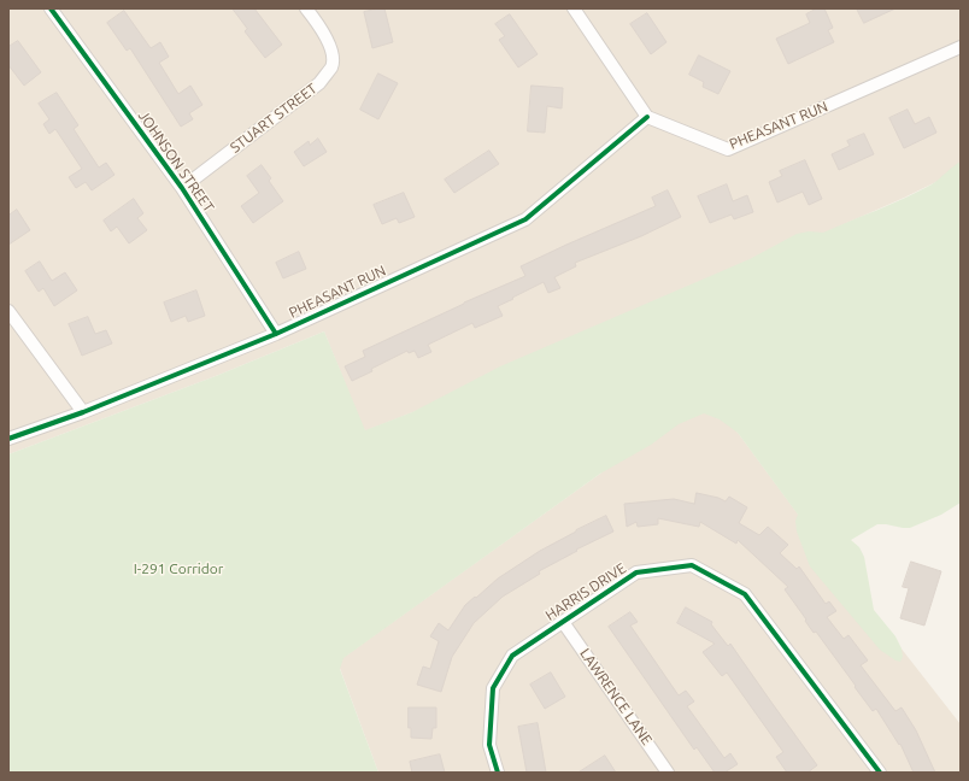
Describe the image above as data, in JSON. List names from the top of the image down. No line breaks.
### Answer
{"streets":{"street":["STUART STREET","PHEASANT RUN","JOHNSON STREET","HARRIS DRIVE","LAWRENCE LANE"]},"crossings":[["STUART STREET","JOHNSON STREET"],["PHEASANT RUN","JOHNSON STREET"],["HARRIS DRIVE","LAWRENCE LANE"]],"parks":["I-291 Corridor"]}
